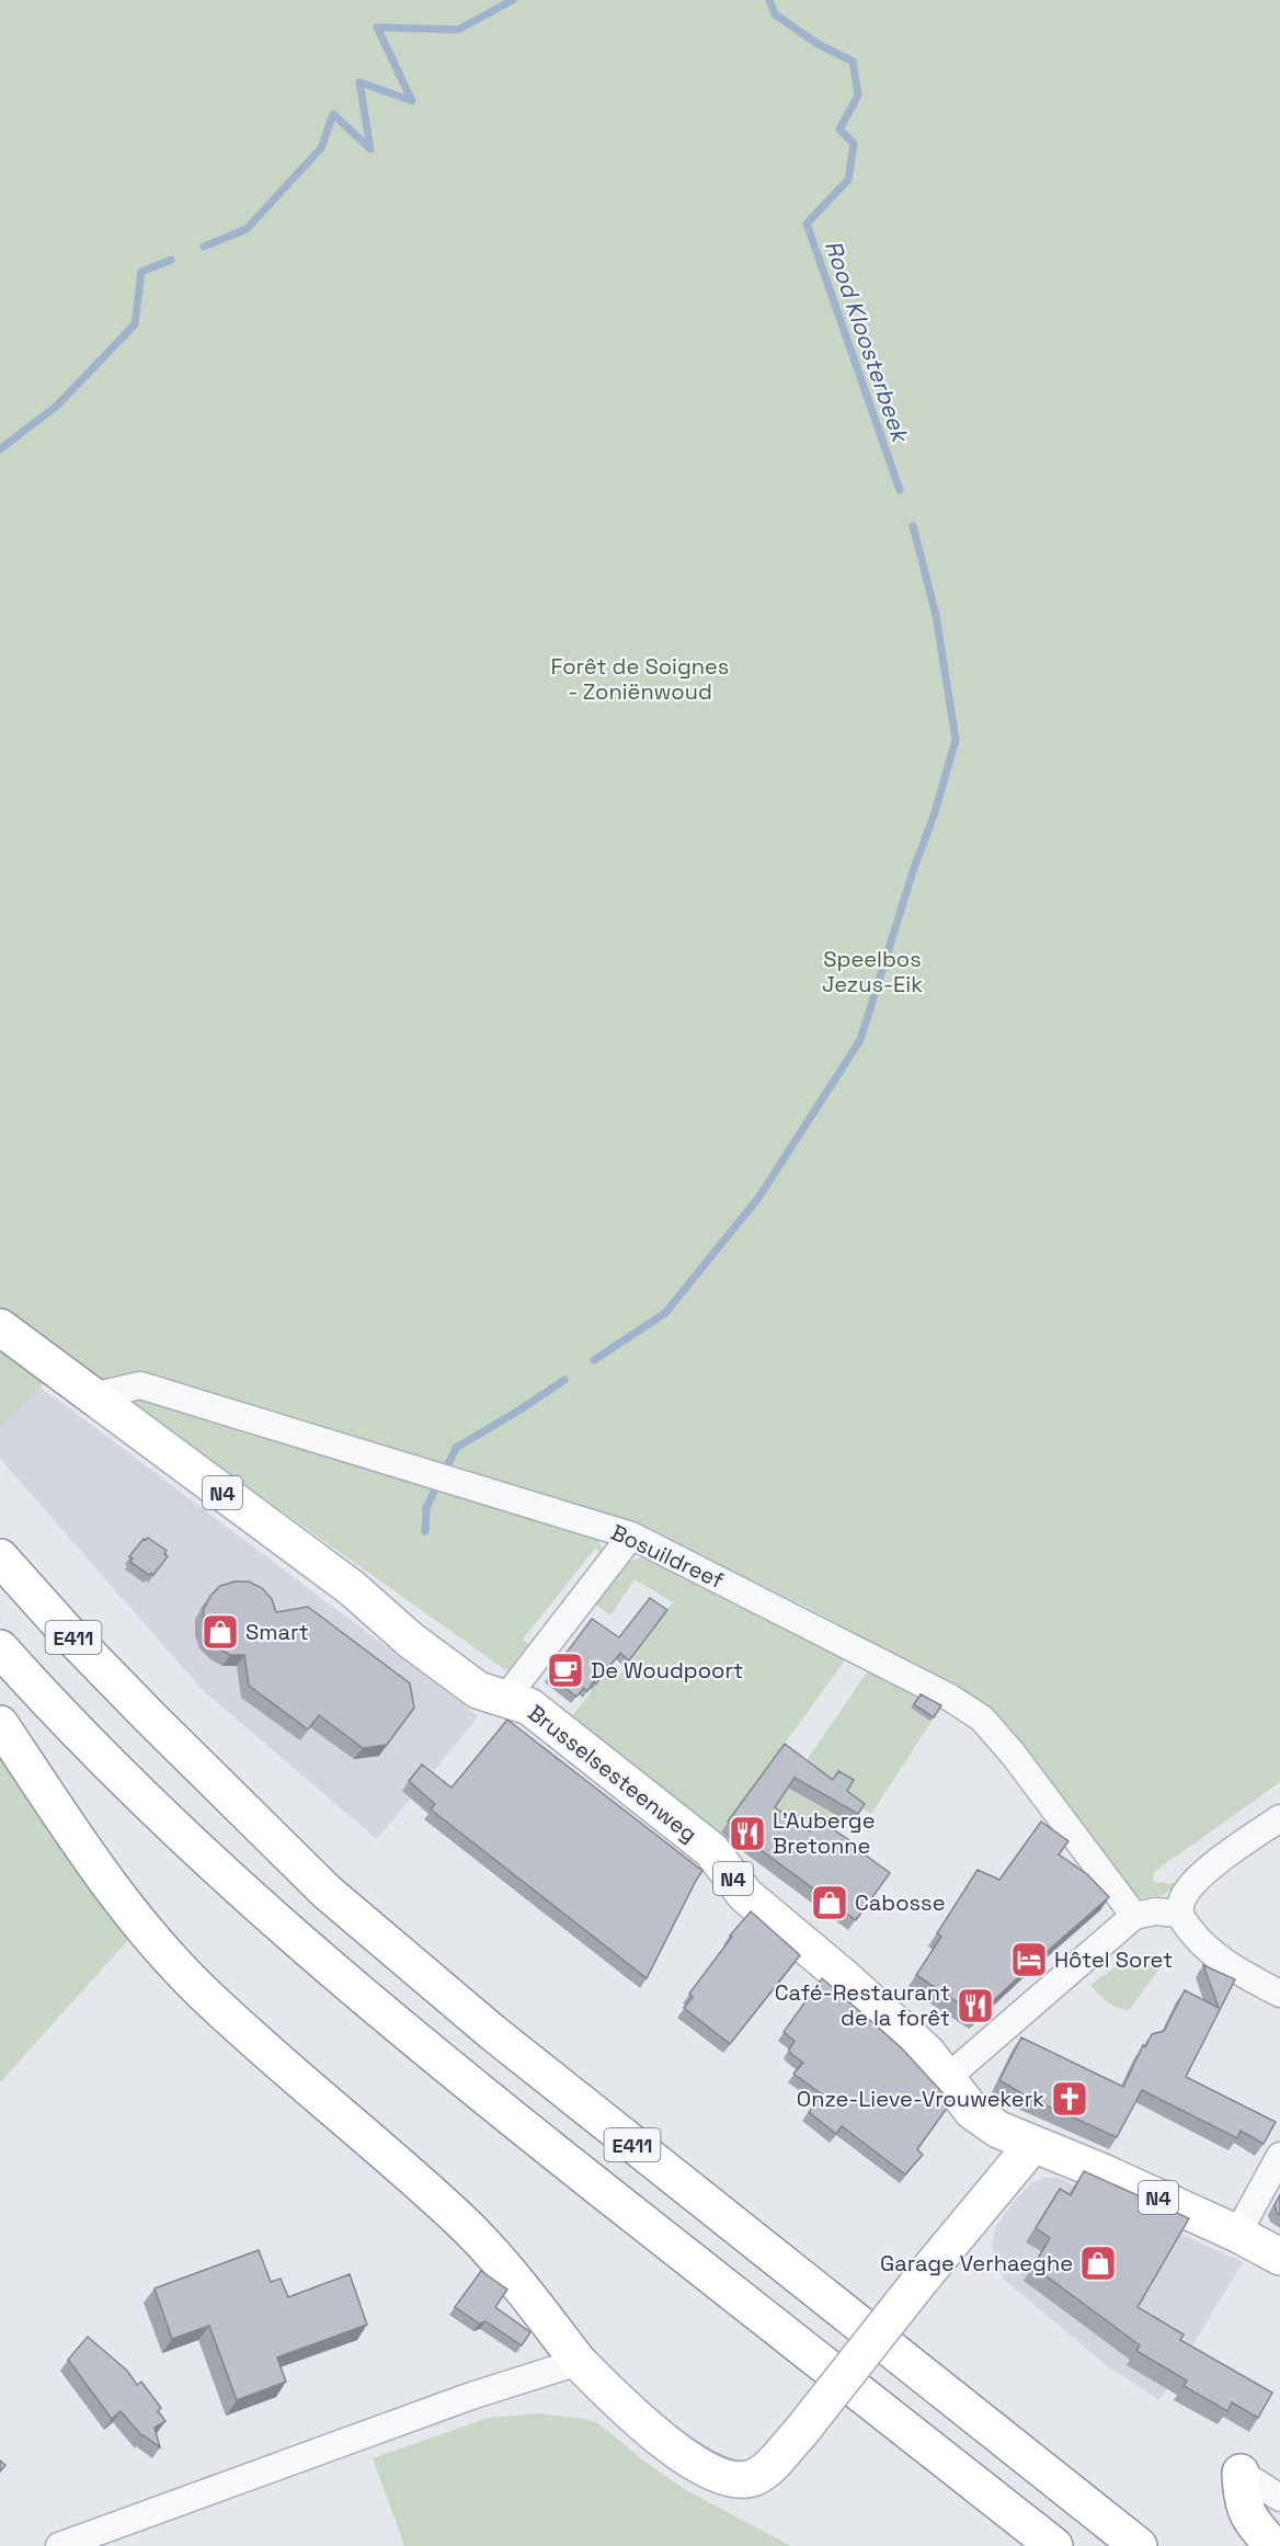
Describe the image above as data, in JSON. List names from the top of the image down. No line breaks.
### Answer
{"streets":{"main road":["N4","E411","Brusselsesteenweg"],"street":["Bosuildreef"]},"crossings":[["N4","Bosuildreef"],["N4","Brusselsesteenweg"]],"water":["Rood Kloosterbeek"],"parks":["Forêt de Soignes - Zoniënwoud","Speelbos Jezus-Eik"],"places":{"shop":["Smart","Cabosse","Garage Verhaeghe"],"cafe":["De Woudpoort"],"restaurant":["L'Auberge Bretonne","Café-Restaurant de la forêt"],"hotel":["Hôtel Soret"],"church":["Onze-Lieve-Vrouwekerk"]}}
